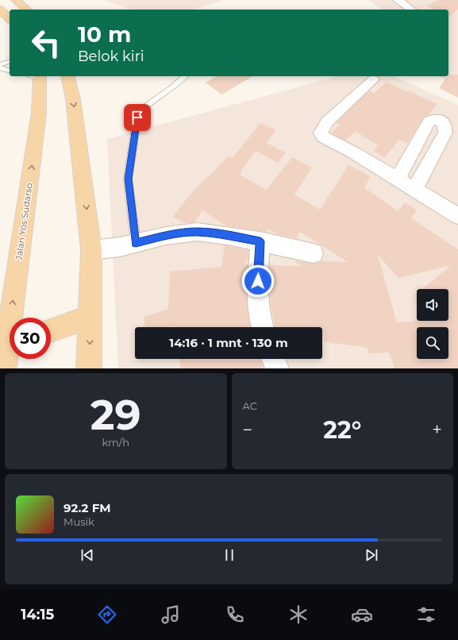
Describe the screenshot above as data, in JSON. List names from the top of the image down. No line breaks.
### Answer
{"streets":{"main road":["Jalan Yos Sudarso"]},"page":{"turn":["10 m","Belok kiri"],"limit":"30","trip":"14:16 · 1 mnt · 130 m","tile":[["29","km/h"],"AC"],"heat":["−","22°","+"],"song":["92.2 FM","Musik"],"tabs":"14:15"}}
